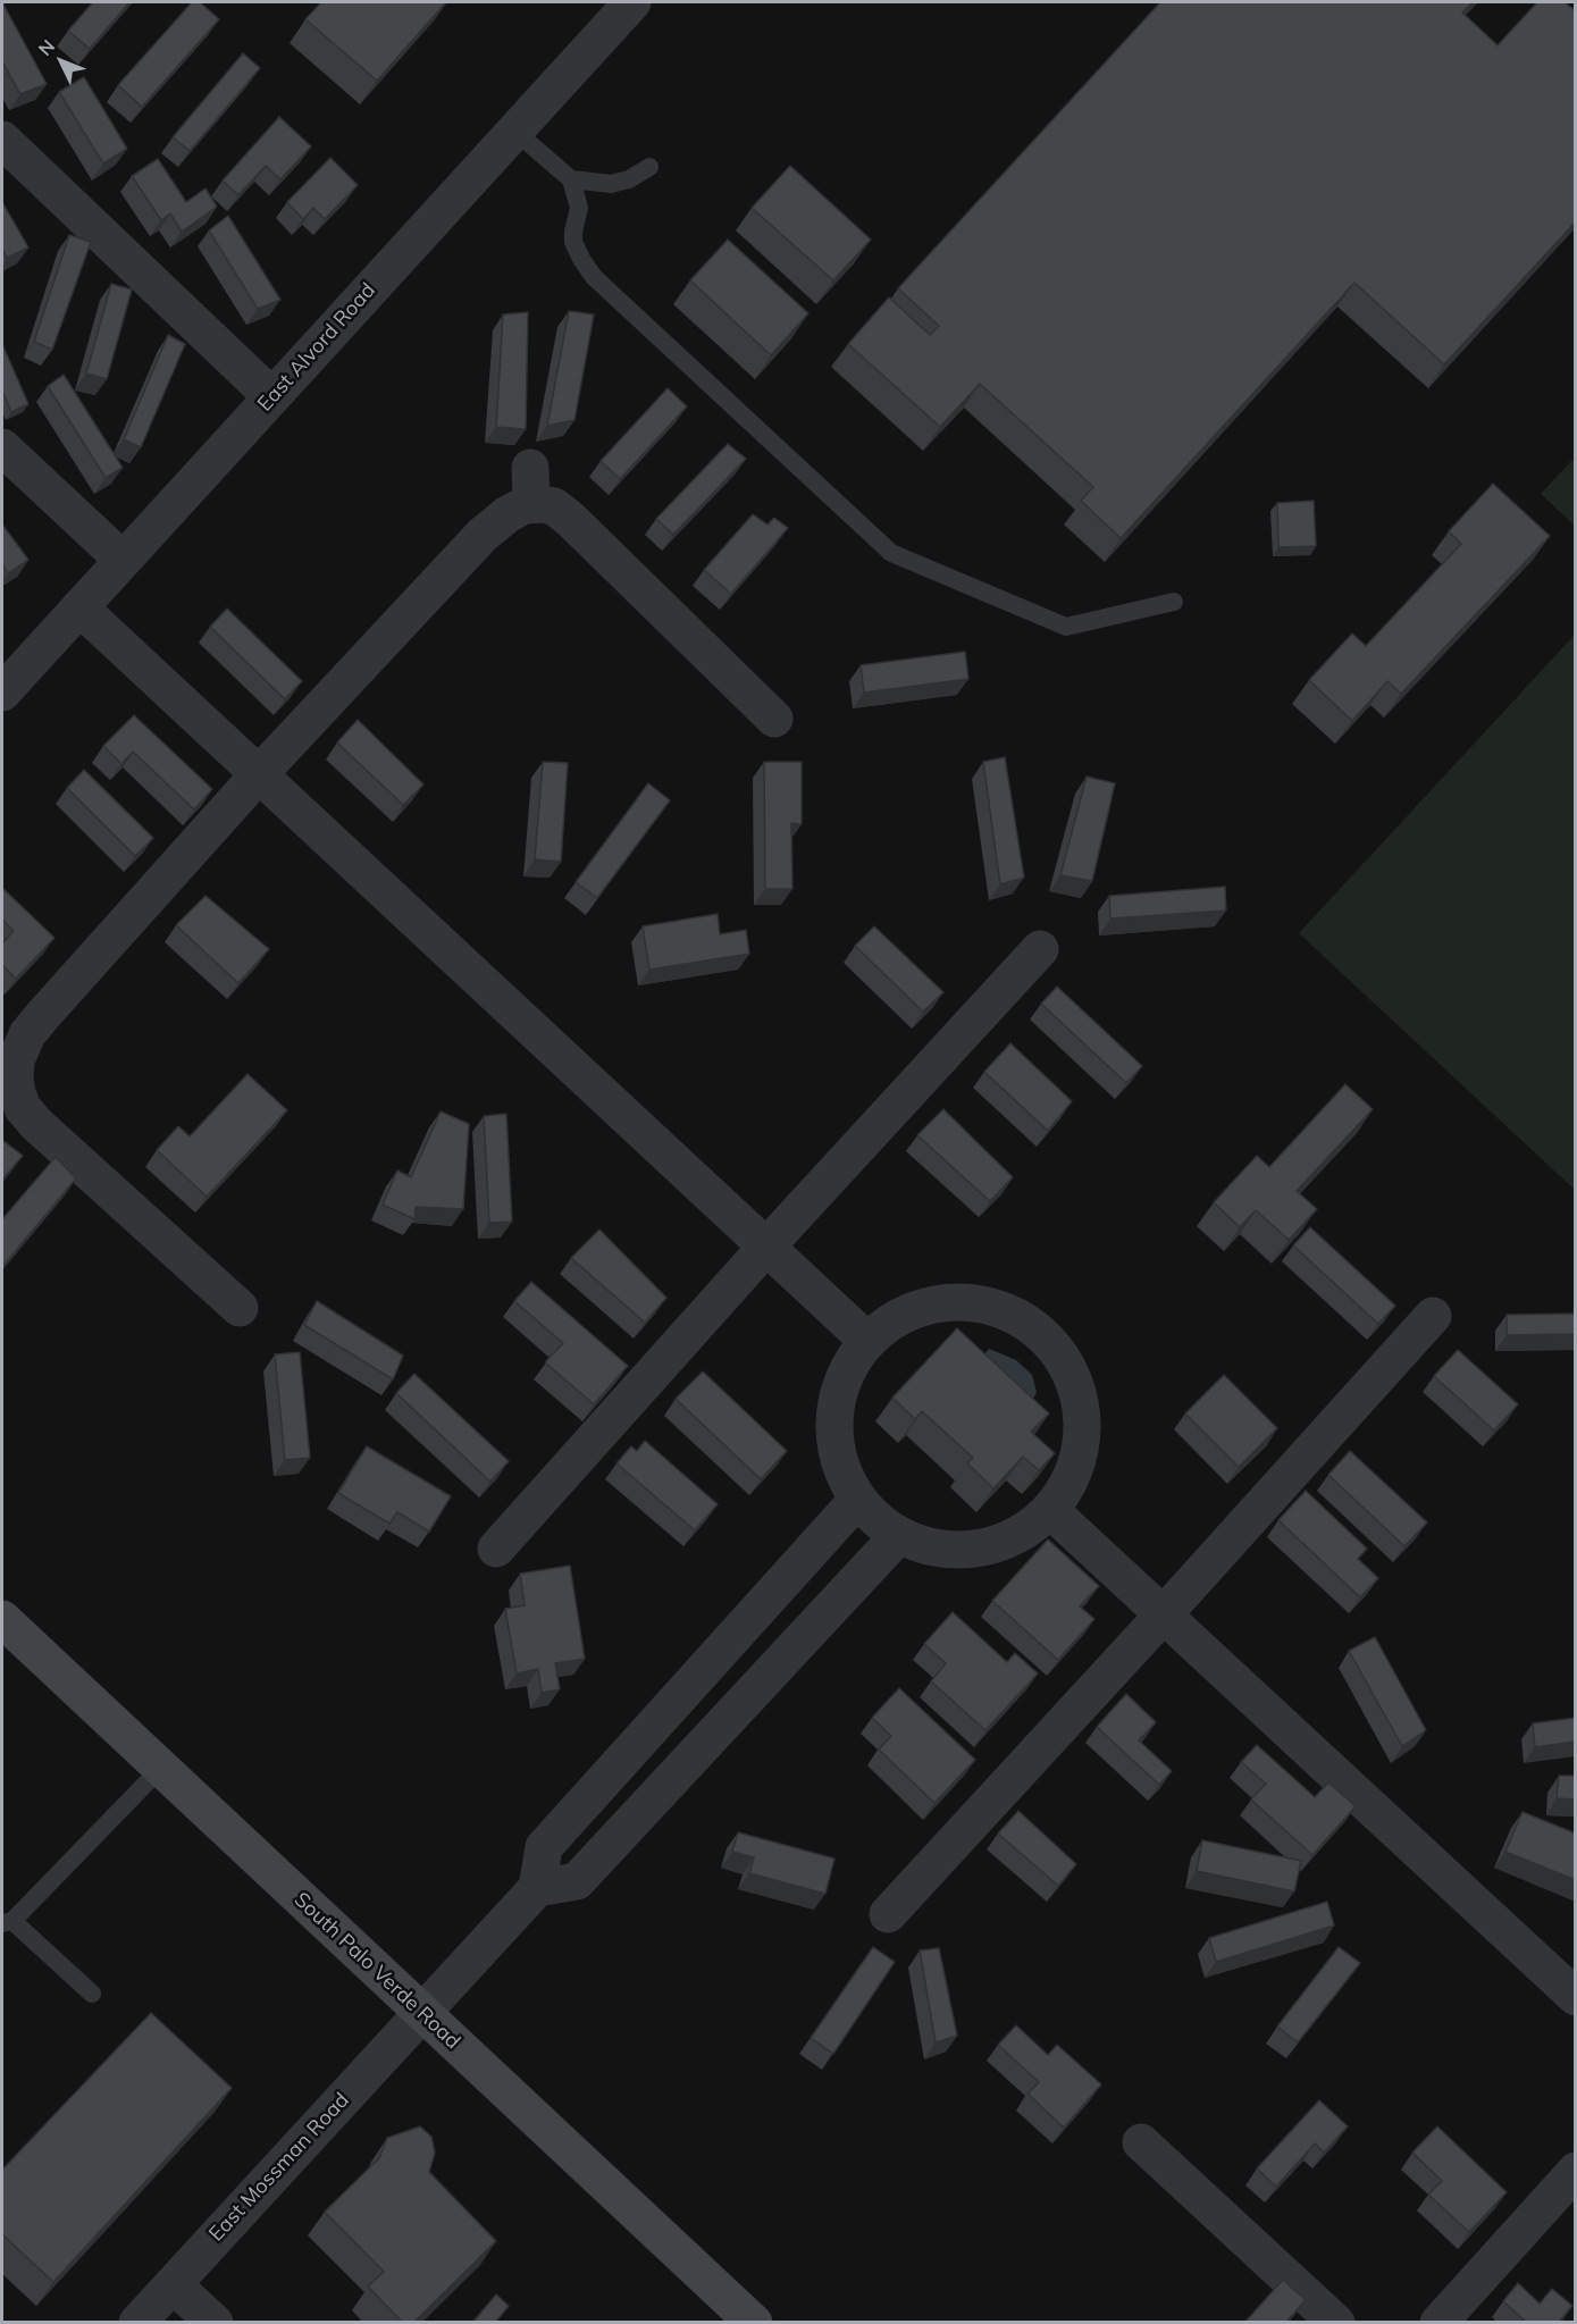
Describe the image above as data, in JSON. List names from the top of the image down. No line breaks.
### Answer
{"streets":{"main road":["South Palo Verde Road"],"street":["East Alvord Road","East Mossman Road"]},"crossings":[["South Palo Verde Road","East Mossman Road"]],"north":"top left"}
